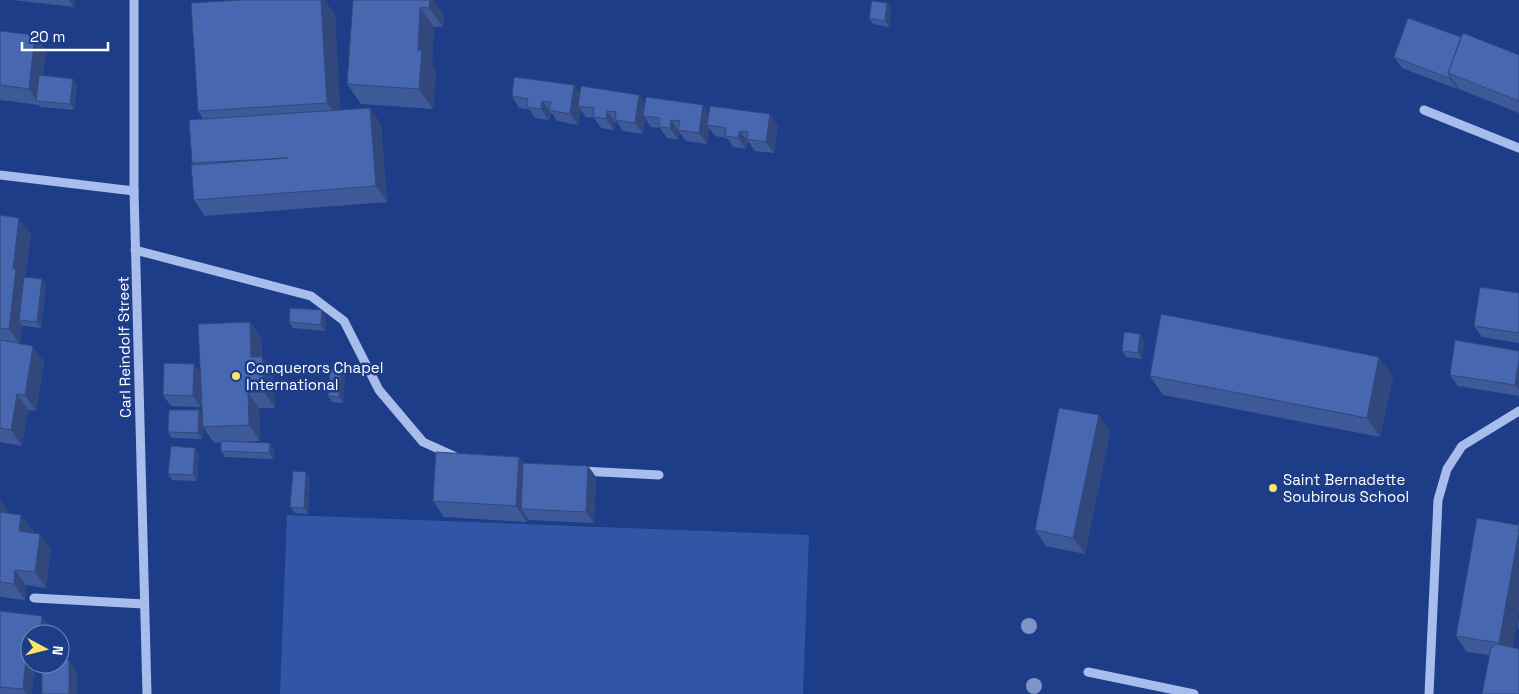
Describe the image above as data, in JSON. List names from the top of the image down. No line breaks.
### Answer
{"streets":{"street":["Carl Reindolf Street"]},"places":["Conquerors Chapel International","Saint Bernadette Soubirous School"],"scale_bar":"20 m","north":"right"}
